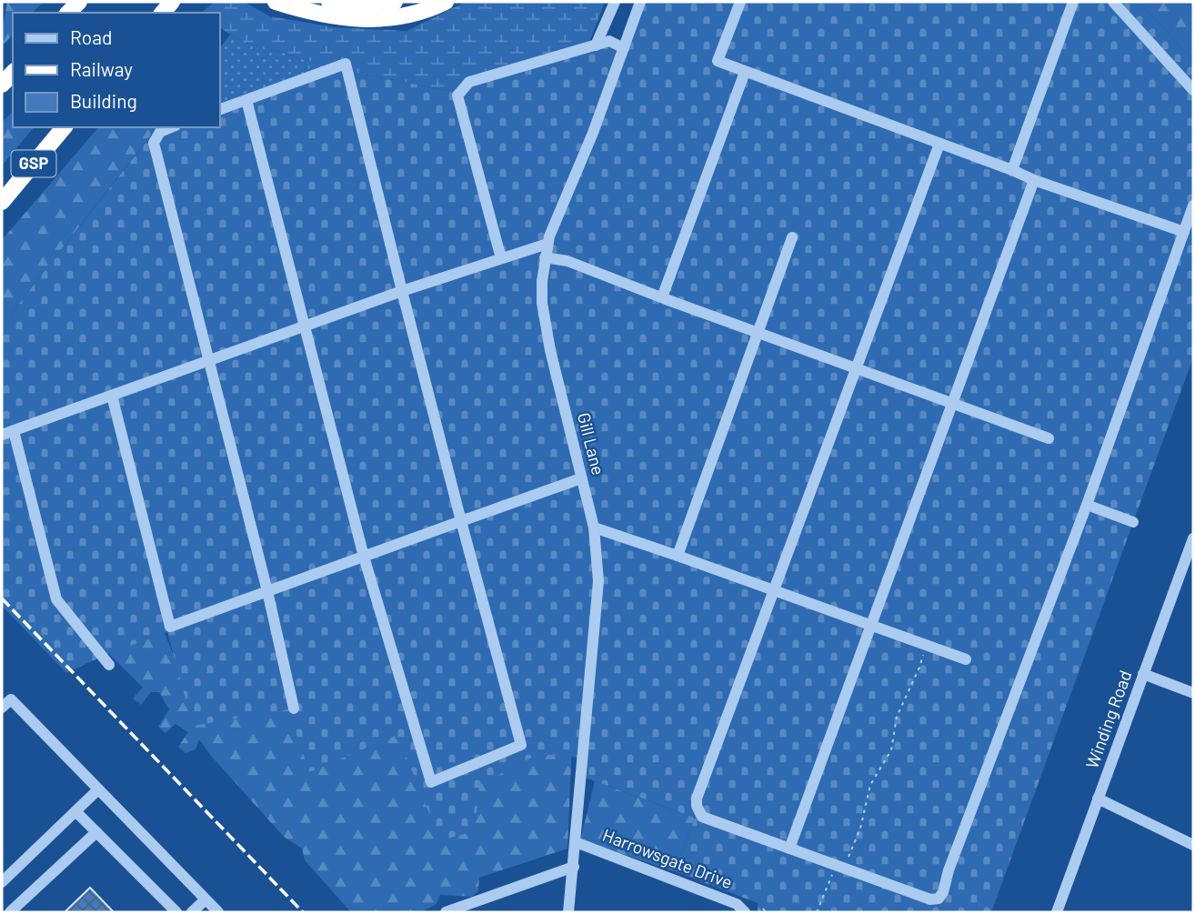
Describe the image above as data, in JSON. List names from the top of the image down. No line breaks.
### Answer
{"streets":{"highway":["GSP"],"street":["Gill Lane","Winding Road","Harrowsgate Drive"]},"crossings":[["Gill Lane","Harrowsgate Drive"]],"legend":["Road","Railway","Building"]}
